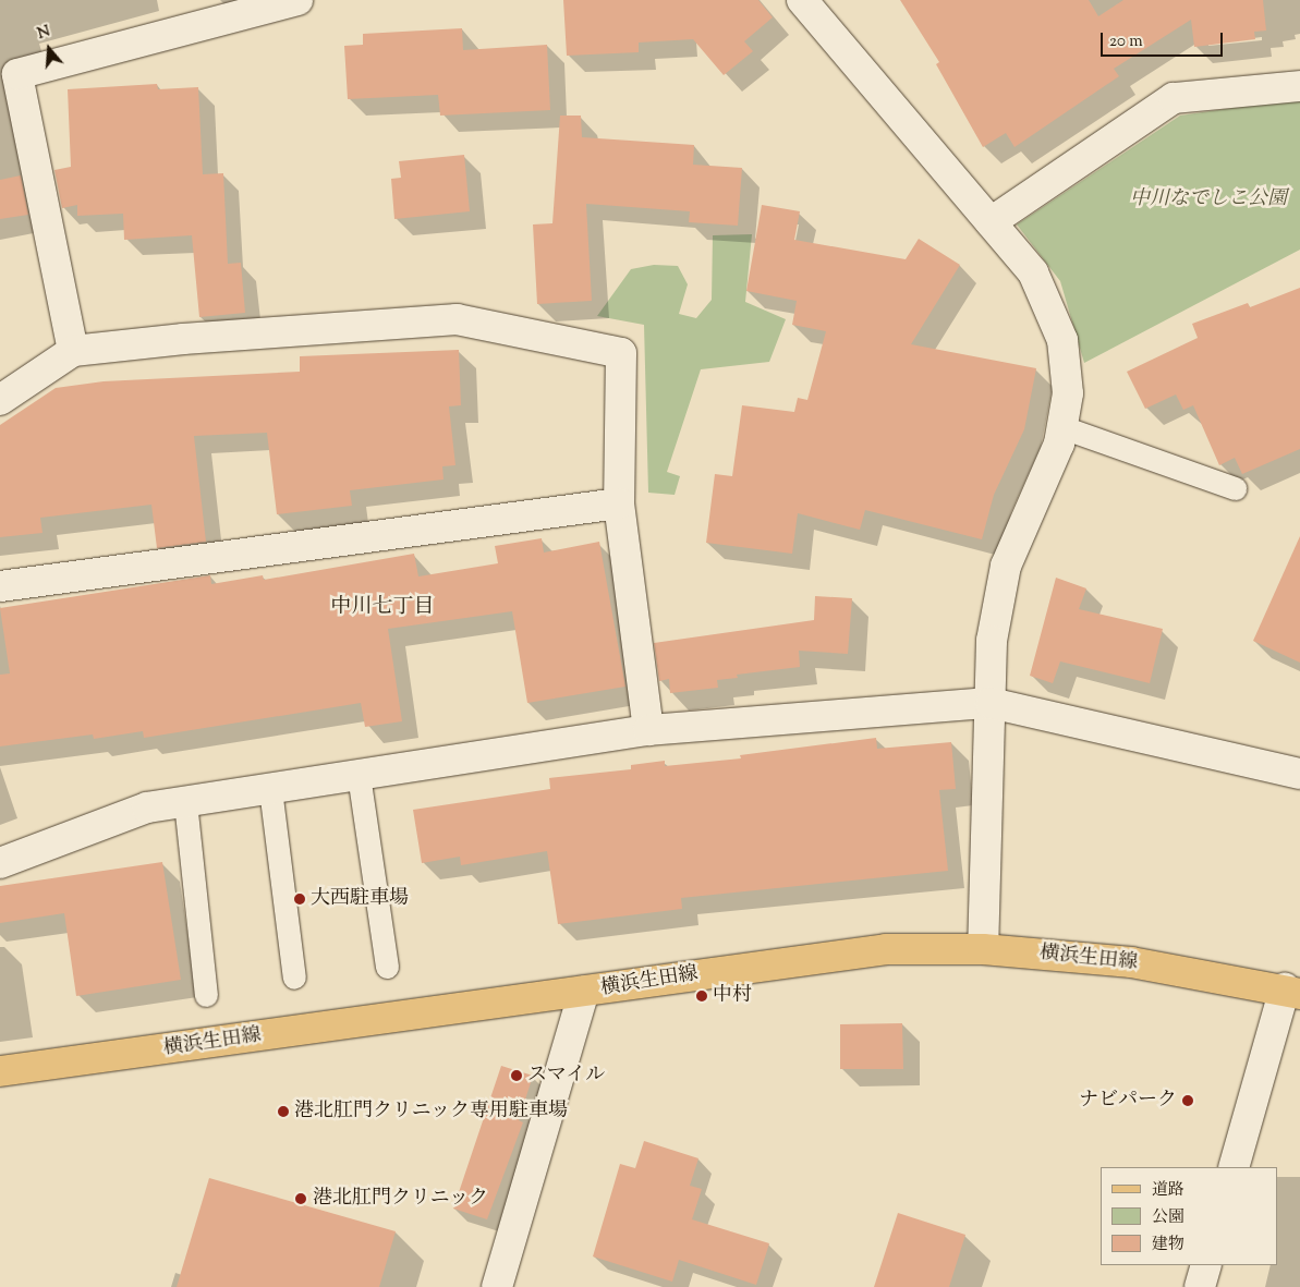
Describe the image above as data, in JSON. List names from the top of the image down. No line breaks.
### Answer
{"streets":{"main road":["横浜生田線"]},"districts":["中川七丁目"],"parks":["中川なでしこ公園"],"places":["大西駐車場","中村","スマイル","ナビパーク","港北肛門クリニック専用駐車場","港北肛門クリニック"],"legend":["道路","公園","建物"],"scale_bar":"20 m","north":"top"}
